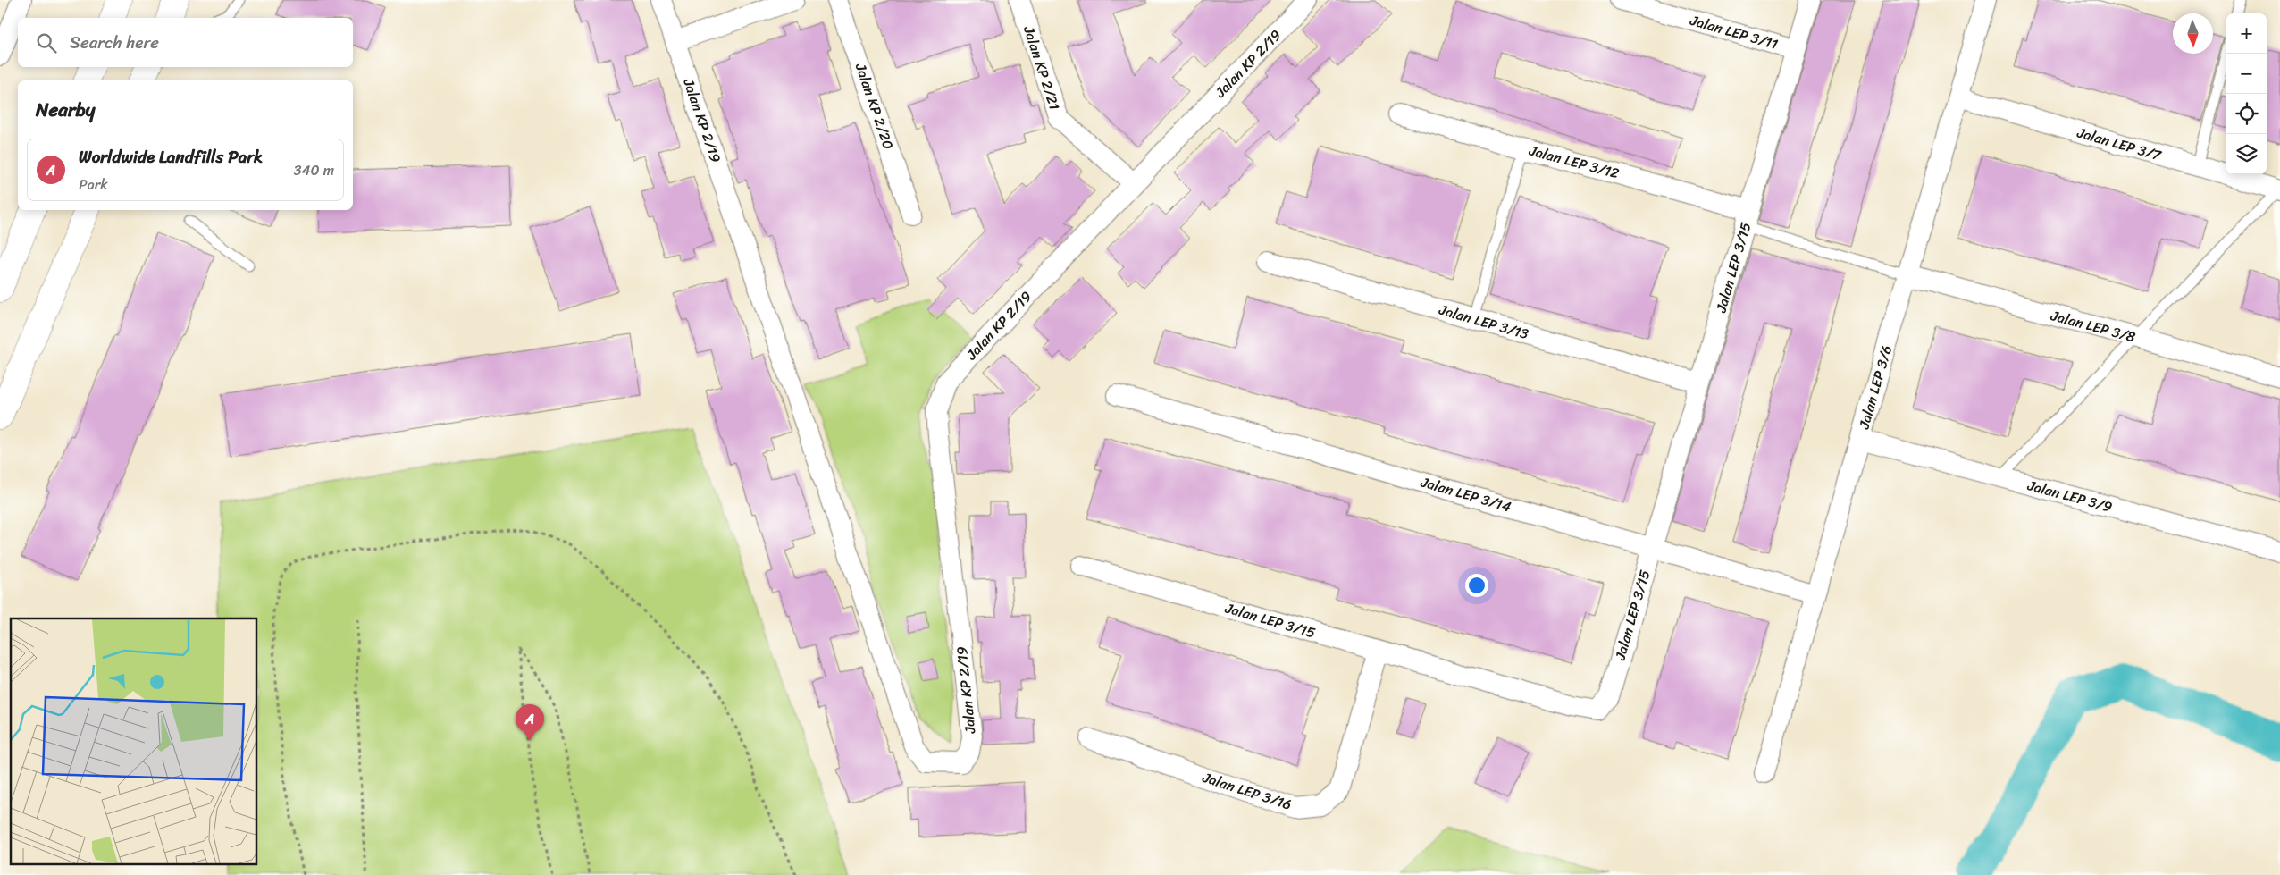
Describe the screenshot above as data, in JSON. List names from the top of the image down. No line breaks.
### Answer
{"streets":{"street":["Jalan LEP 3/11","Jalan KP 2/19","Jalan KP 2/21","Jalan KP 2/20","Jalan LEP 3/7","Jalan LEP 3/12","Jalan LEP 3/15","Jalan LEP 3/13","Jalan LEP 3/8","Jalan LEP 3/6","Jalan LEP 3/14","Jalan LEP 3/9","Jalan LEP 3/16"]},"crossings":[["Jalan LEP 3/11","Jalan LEP 3/15"],["Jalan KP 2/19","Jalan KP 2/21"],["Jalan LEP 3/7","Jalan LEP 3/6"],["Jalan LEP 3/12","Jalan LEP 3/15"],["Jalan LEP 3/15","Jalan LEP 3/13"],["Jalan LEP 3/15","Jalan LEP 3/14"],["Jalan LEP 3/15","Jalan LEP 3/16"],["Jalan LEP 3/8","Jalan LEP 3/6"],["Jalan LEP 3/6","Jalan LEP 3/14"],["Jalan LEP 3/6","Jalan LEP 3/9"]],"north":"bottom","page":{"map_buttons":["+","−"],"search":"Search here","heading":"Nearby","list":[{"mark":"A","name":"Worldwide Landfills Park","note":"Park","value":"340 m"}],"pins":"A"}}
